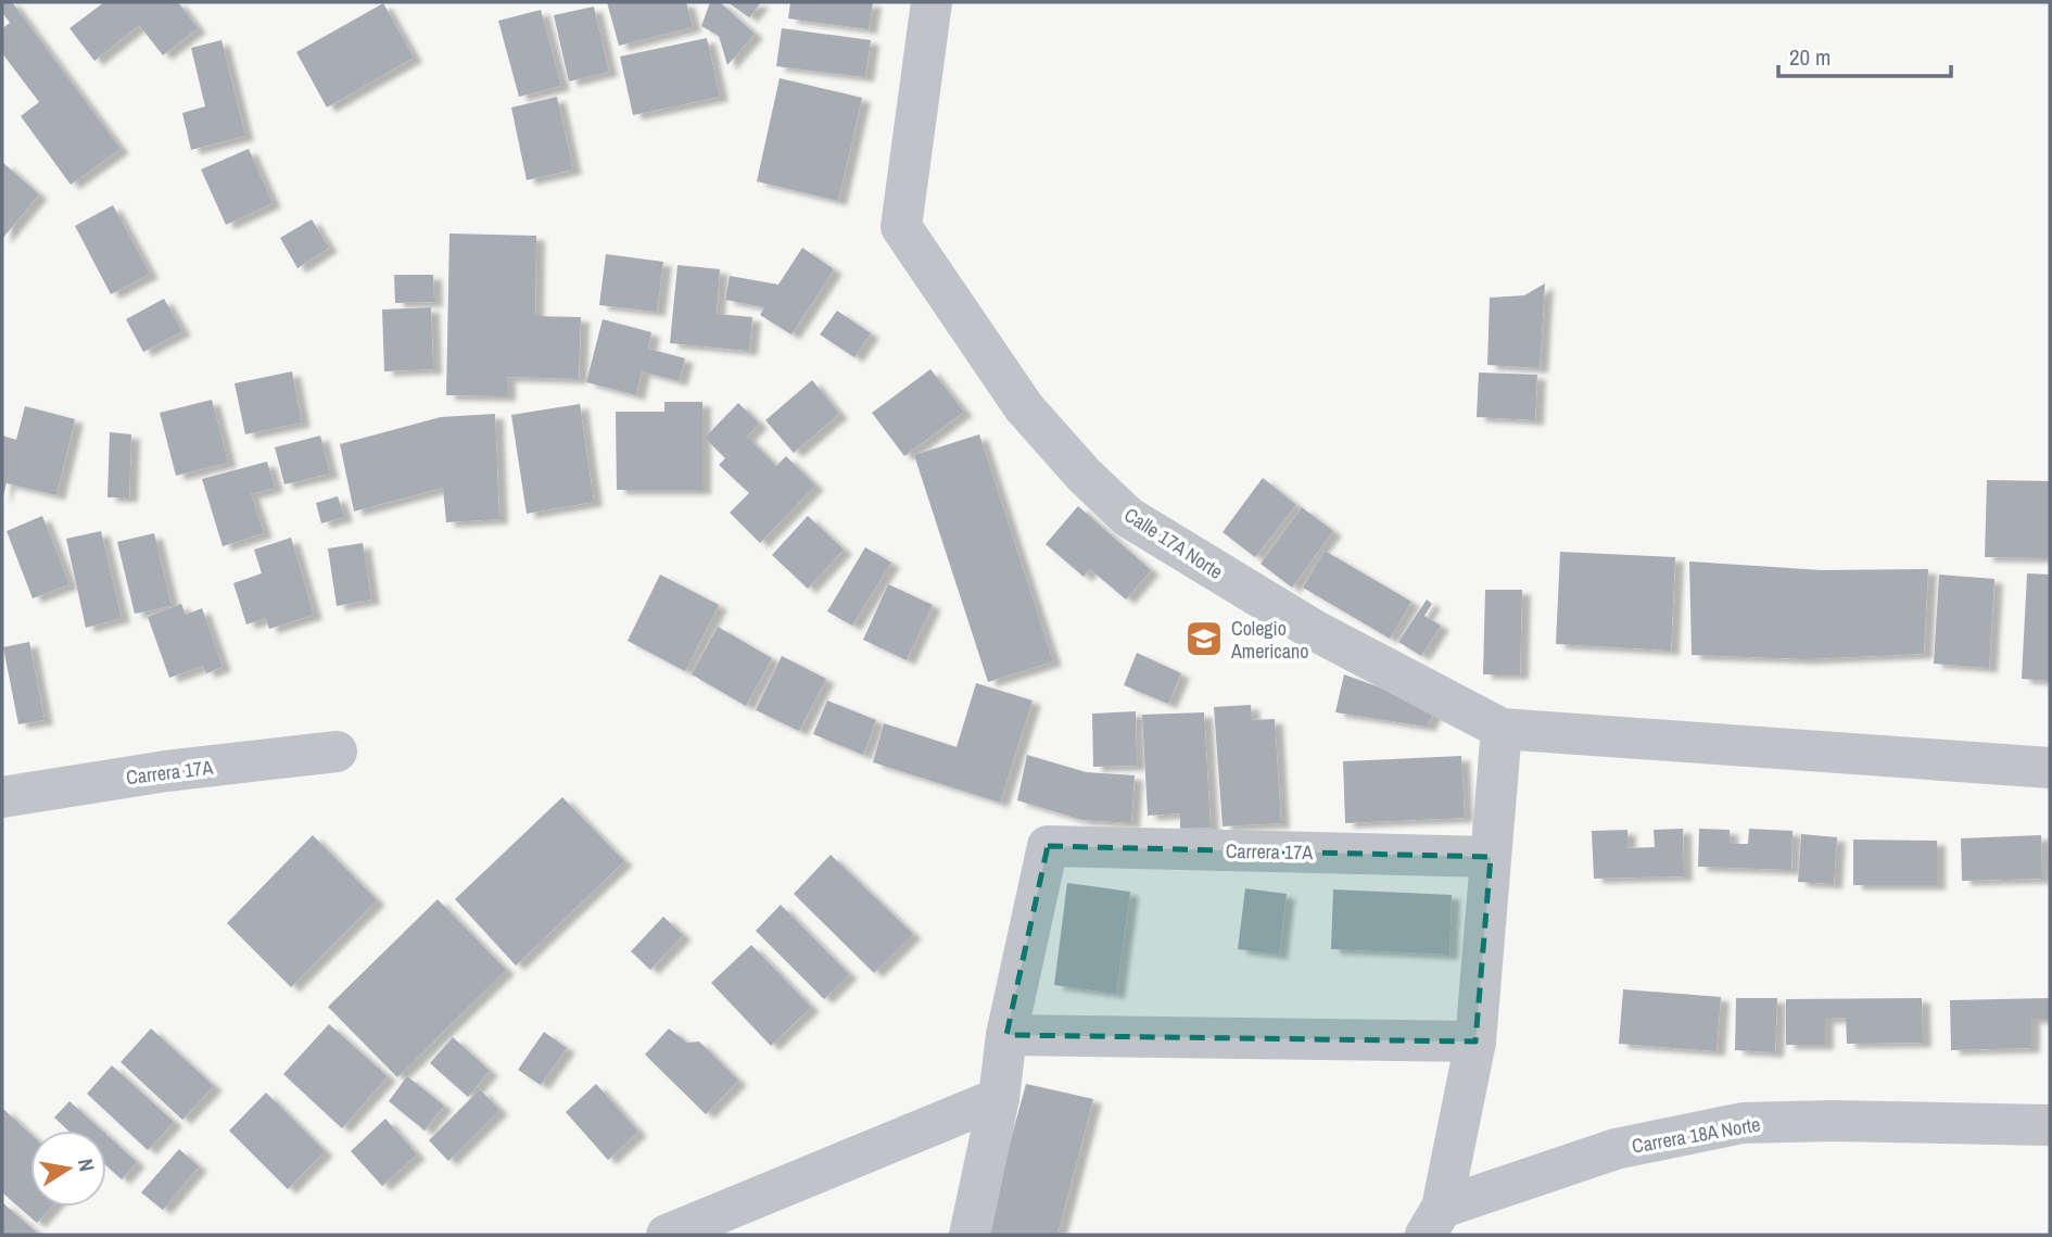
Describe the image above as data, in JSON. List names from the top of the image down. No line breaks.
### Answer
{"streets":{"street":["Calle 17A Norte","Carrera 17A","Carrera 18A Norte"]},"places":{"school or university":["Colegio Americano"]},"scale_bar":"20 m","north":"right"}
